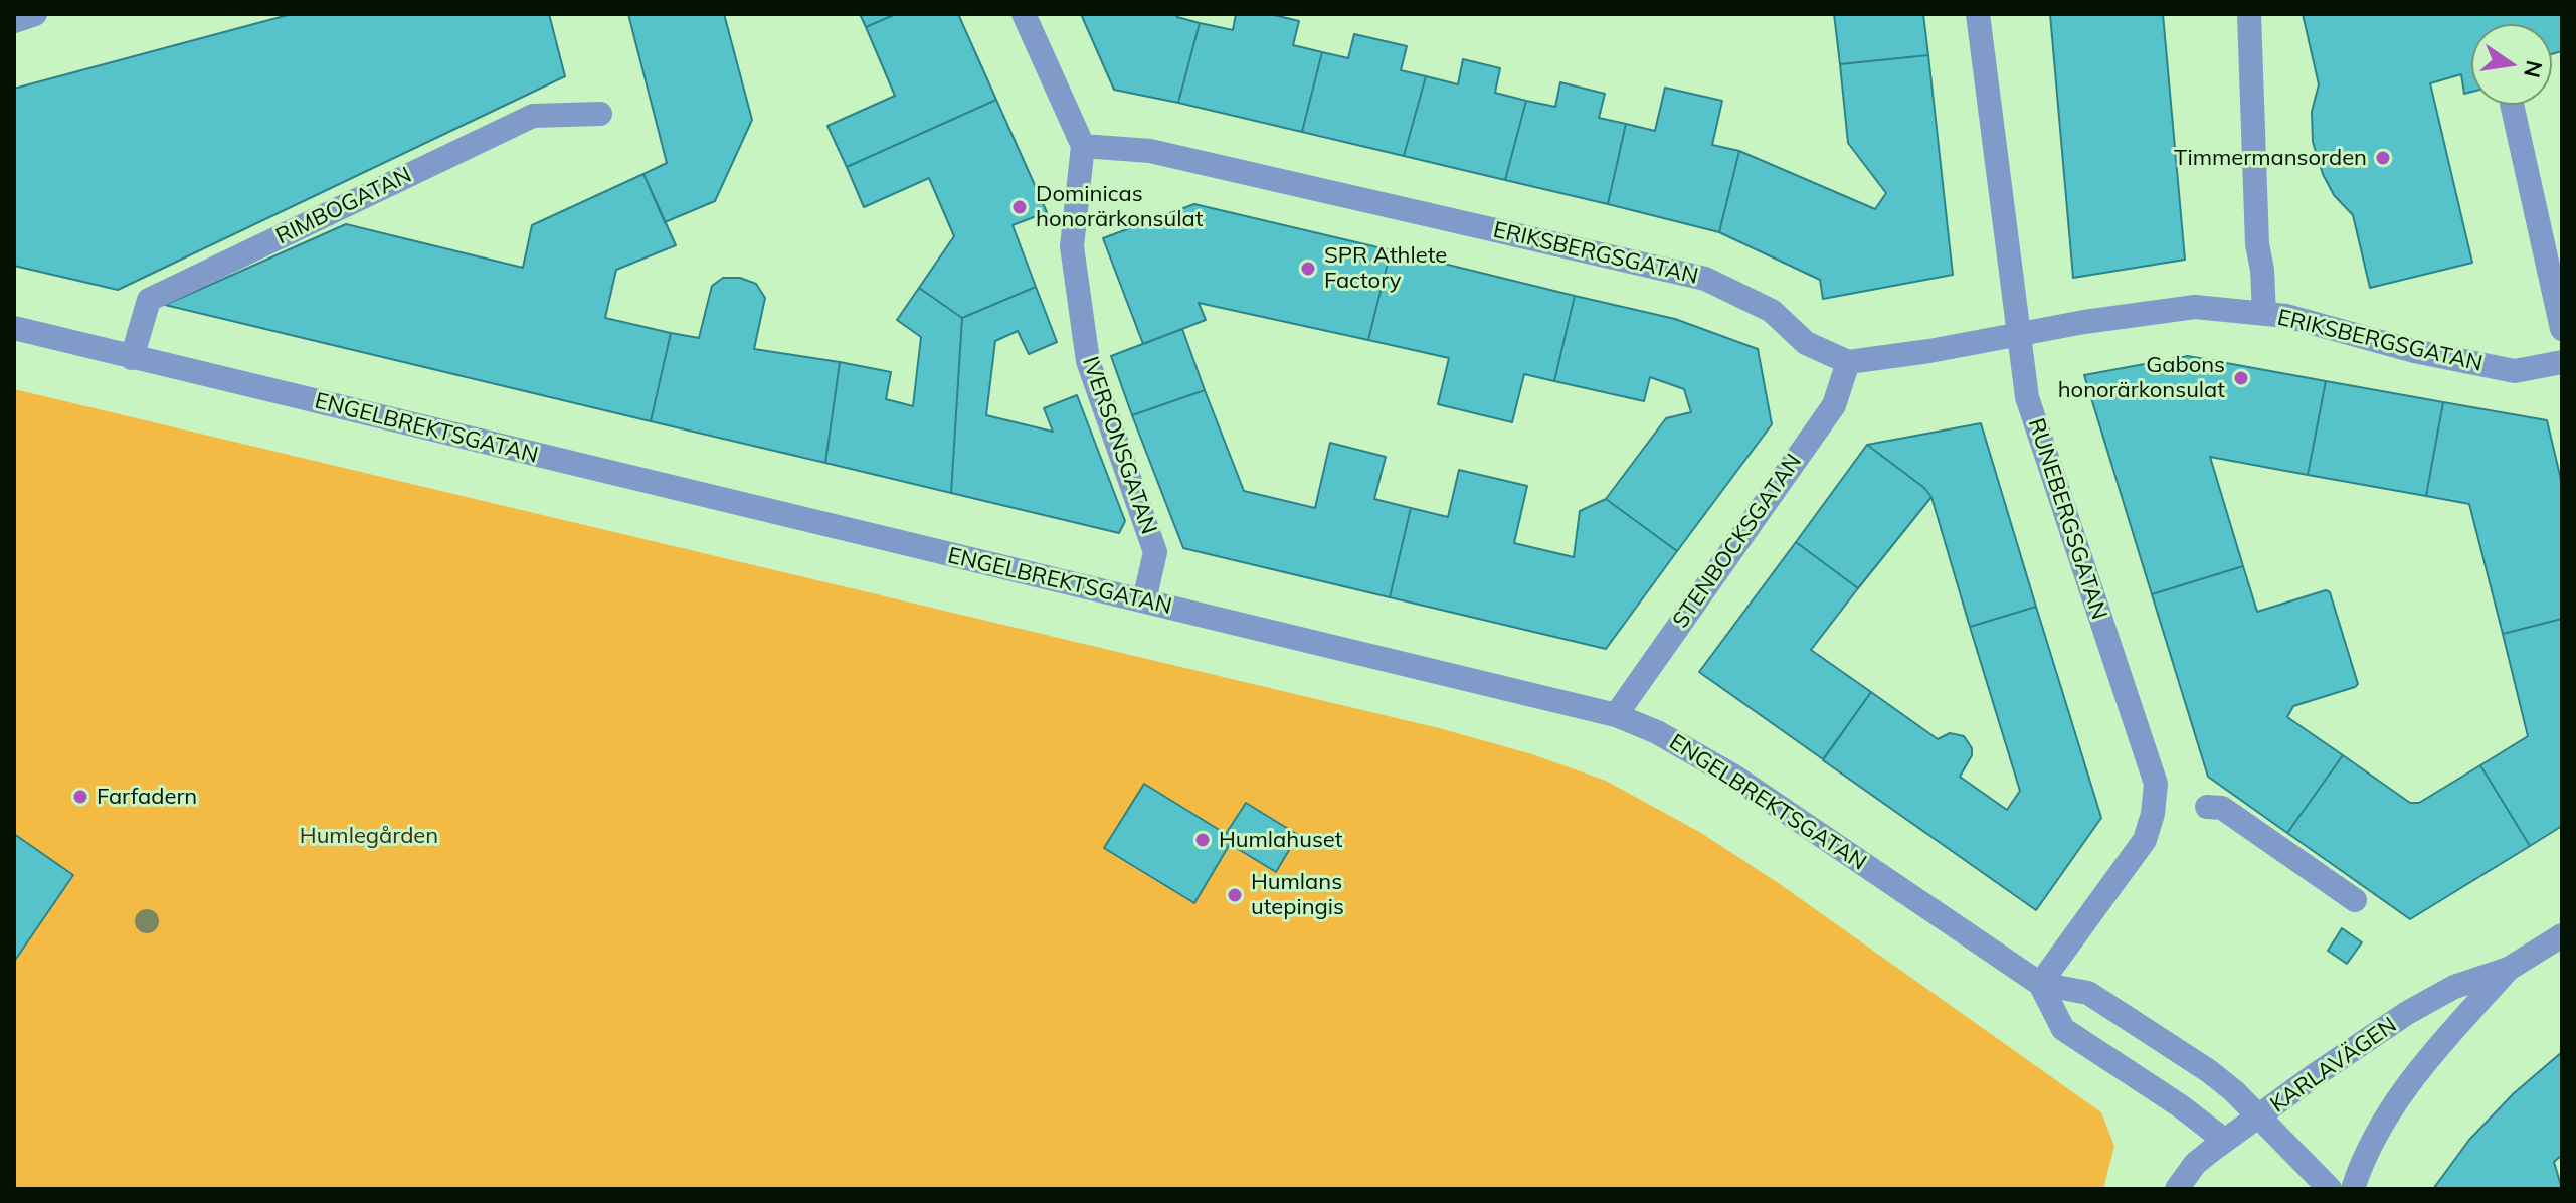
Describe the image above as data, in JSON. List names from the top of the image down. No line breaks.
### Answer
{"streets":{"street":["RIMBOGATAN","ERIKSBERGSGATAN","ENGELBREKTSGATAN","IVERSONSGATAN","RUNEBERGSGATAN","STENBOCKSGATAN","KARLAVÄGEN"]},"crossings":[["RIMBOGATAN","ENGELBREKTSGATAN"],["ERIKSBERGSGATAN","IVERSONSGATAN"],["ERIKSBERGSGATAN","STENBOCKSGATAN"],["ENGELBREKTSGATAN","IVERSONSGATAN"],["ENGELBREKTSGATAN","RUNEBERGSGATAN"],["ENGELBREKTSGATAN","STENBOCKSGATAN"],["ENGELBREKTSGATAN","KARLAVÄGEN"]],"parks":["Humlegården"],"places":["Timmermansorden","Dominicas honorärkonsulat","SPR Athlete Factory","Gabons honorärkonsulat","Farfadern","Humlahuset","Humlans utepingis"],"north":"right"}
